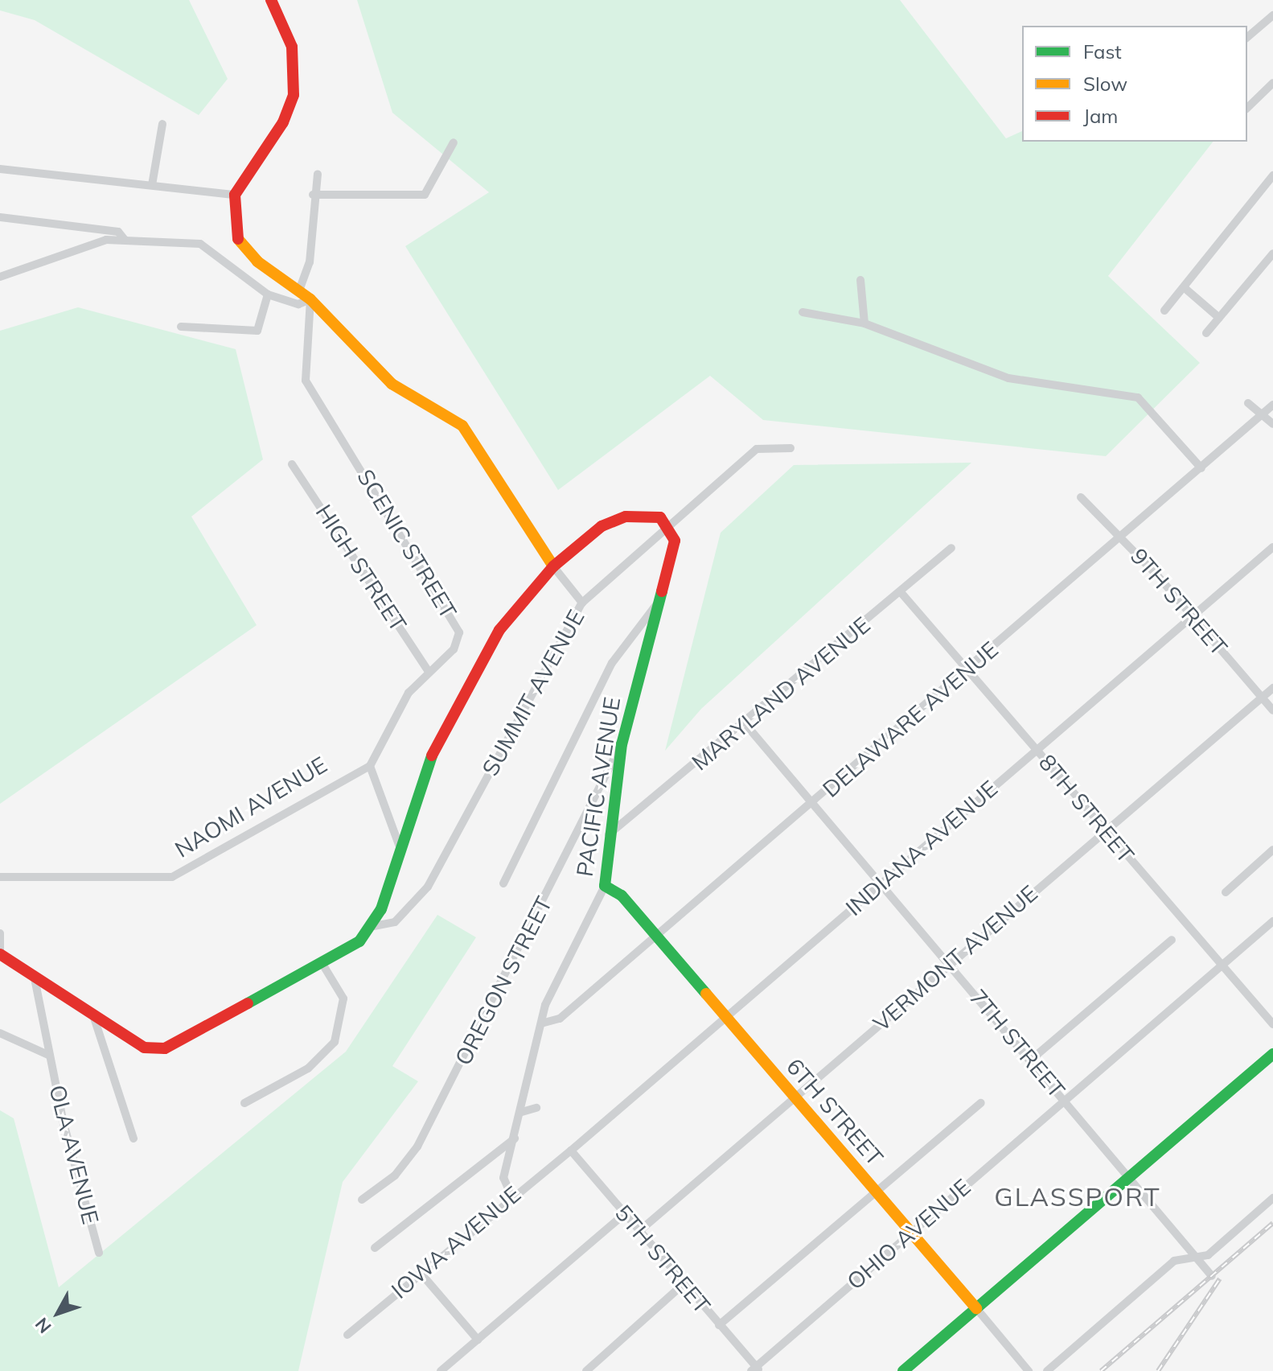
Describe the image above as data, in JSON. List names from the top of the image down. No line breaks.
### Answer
{"streets":{"street":["SCENIC STREET","HIGH STREET","9TH STREET","SUMMIT AVENUE","MARYLAND AVENUE","DELAWARE AVENUE","PACIFIC AVENUE","NAOMI AVENUE","8TH STREET","INDIANA AVENUE","VERMONT AVENUE","OREGON STREET","7TH STREET","6TH STREET","OLA AVENUE","OHIO AVENUE","IOWA AVENUE","5TH STREET"]},"crossings":[["SCENIC STREET","HIGH STREET"],["SCENIC STREET","NAOMI AVENUE"],["9TH STREET","DELAWARE AVENUE"],["9TH STREET","INDIANA AVENUE"],["9TH STREET","VERMONT AVENUE"],["SUMMIT AVENUE","PACIFIC AVENUE"],["MARYLAND AVENUE","PACIFIC AVENUE"],["MARYLAND AVENUE","8TH STREET"],["MARYLAND AVENUE","7TH STREET"],["DELAWARE AVENUE","PACIFIC AVENUE"],["DELAWARE AVENUE","8TH STREET"],["DELAWARE AVENUE","7TH STREET"],["DELAWARE AVENUE","6TH STREET"],["PACIFIC AVENUE","OREGON STREET"],["PACIFIC AVENUE","6TH STREET"],["PACIFIC AVENUE","IOWA AVENUE"],["8TH STREET","INDIANA AVENUE"],["8TH STREET","VERMONT AVENUE"],["8TH STREET","OHIO AVENUE"],["INDIANA AVENUE","7TH STREET"],["INDIANA AVENUE","6TH STREET"],["INDIANA AVENUE","IOWA AVENUE"],["INDIANA AVENUE","5TH STREET"],["VERMONT AVENUE","7TH STREET"],["VERMONT AVENUE","6TH STREET"],["VERMONT AVENUE","5TH STREET"],["7TH STREET","OHIO AVENUE"],["6TH STREET","OHIO AVENUE"],["OHIO AVENUE","5TH STREET"],["IOWA AVENUE","5TH STREET"]],"districts":["GLASSPORT"],"legend":["Fast","Slow","Jam"],"north":"bottom left"}
